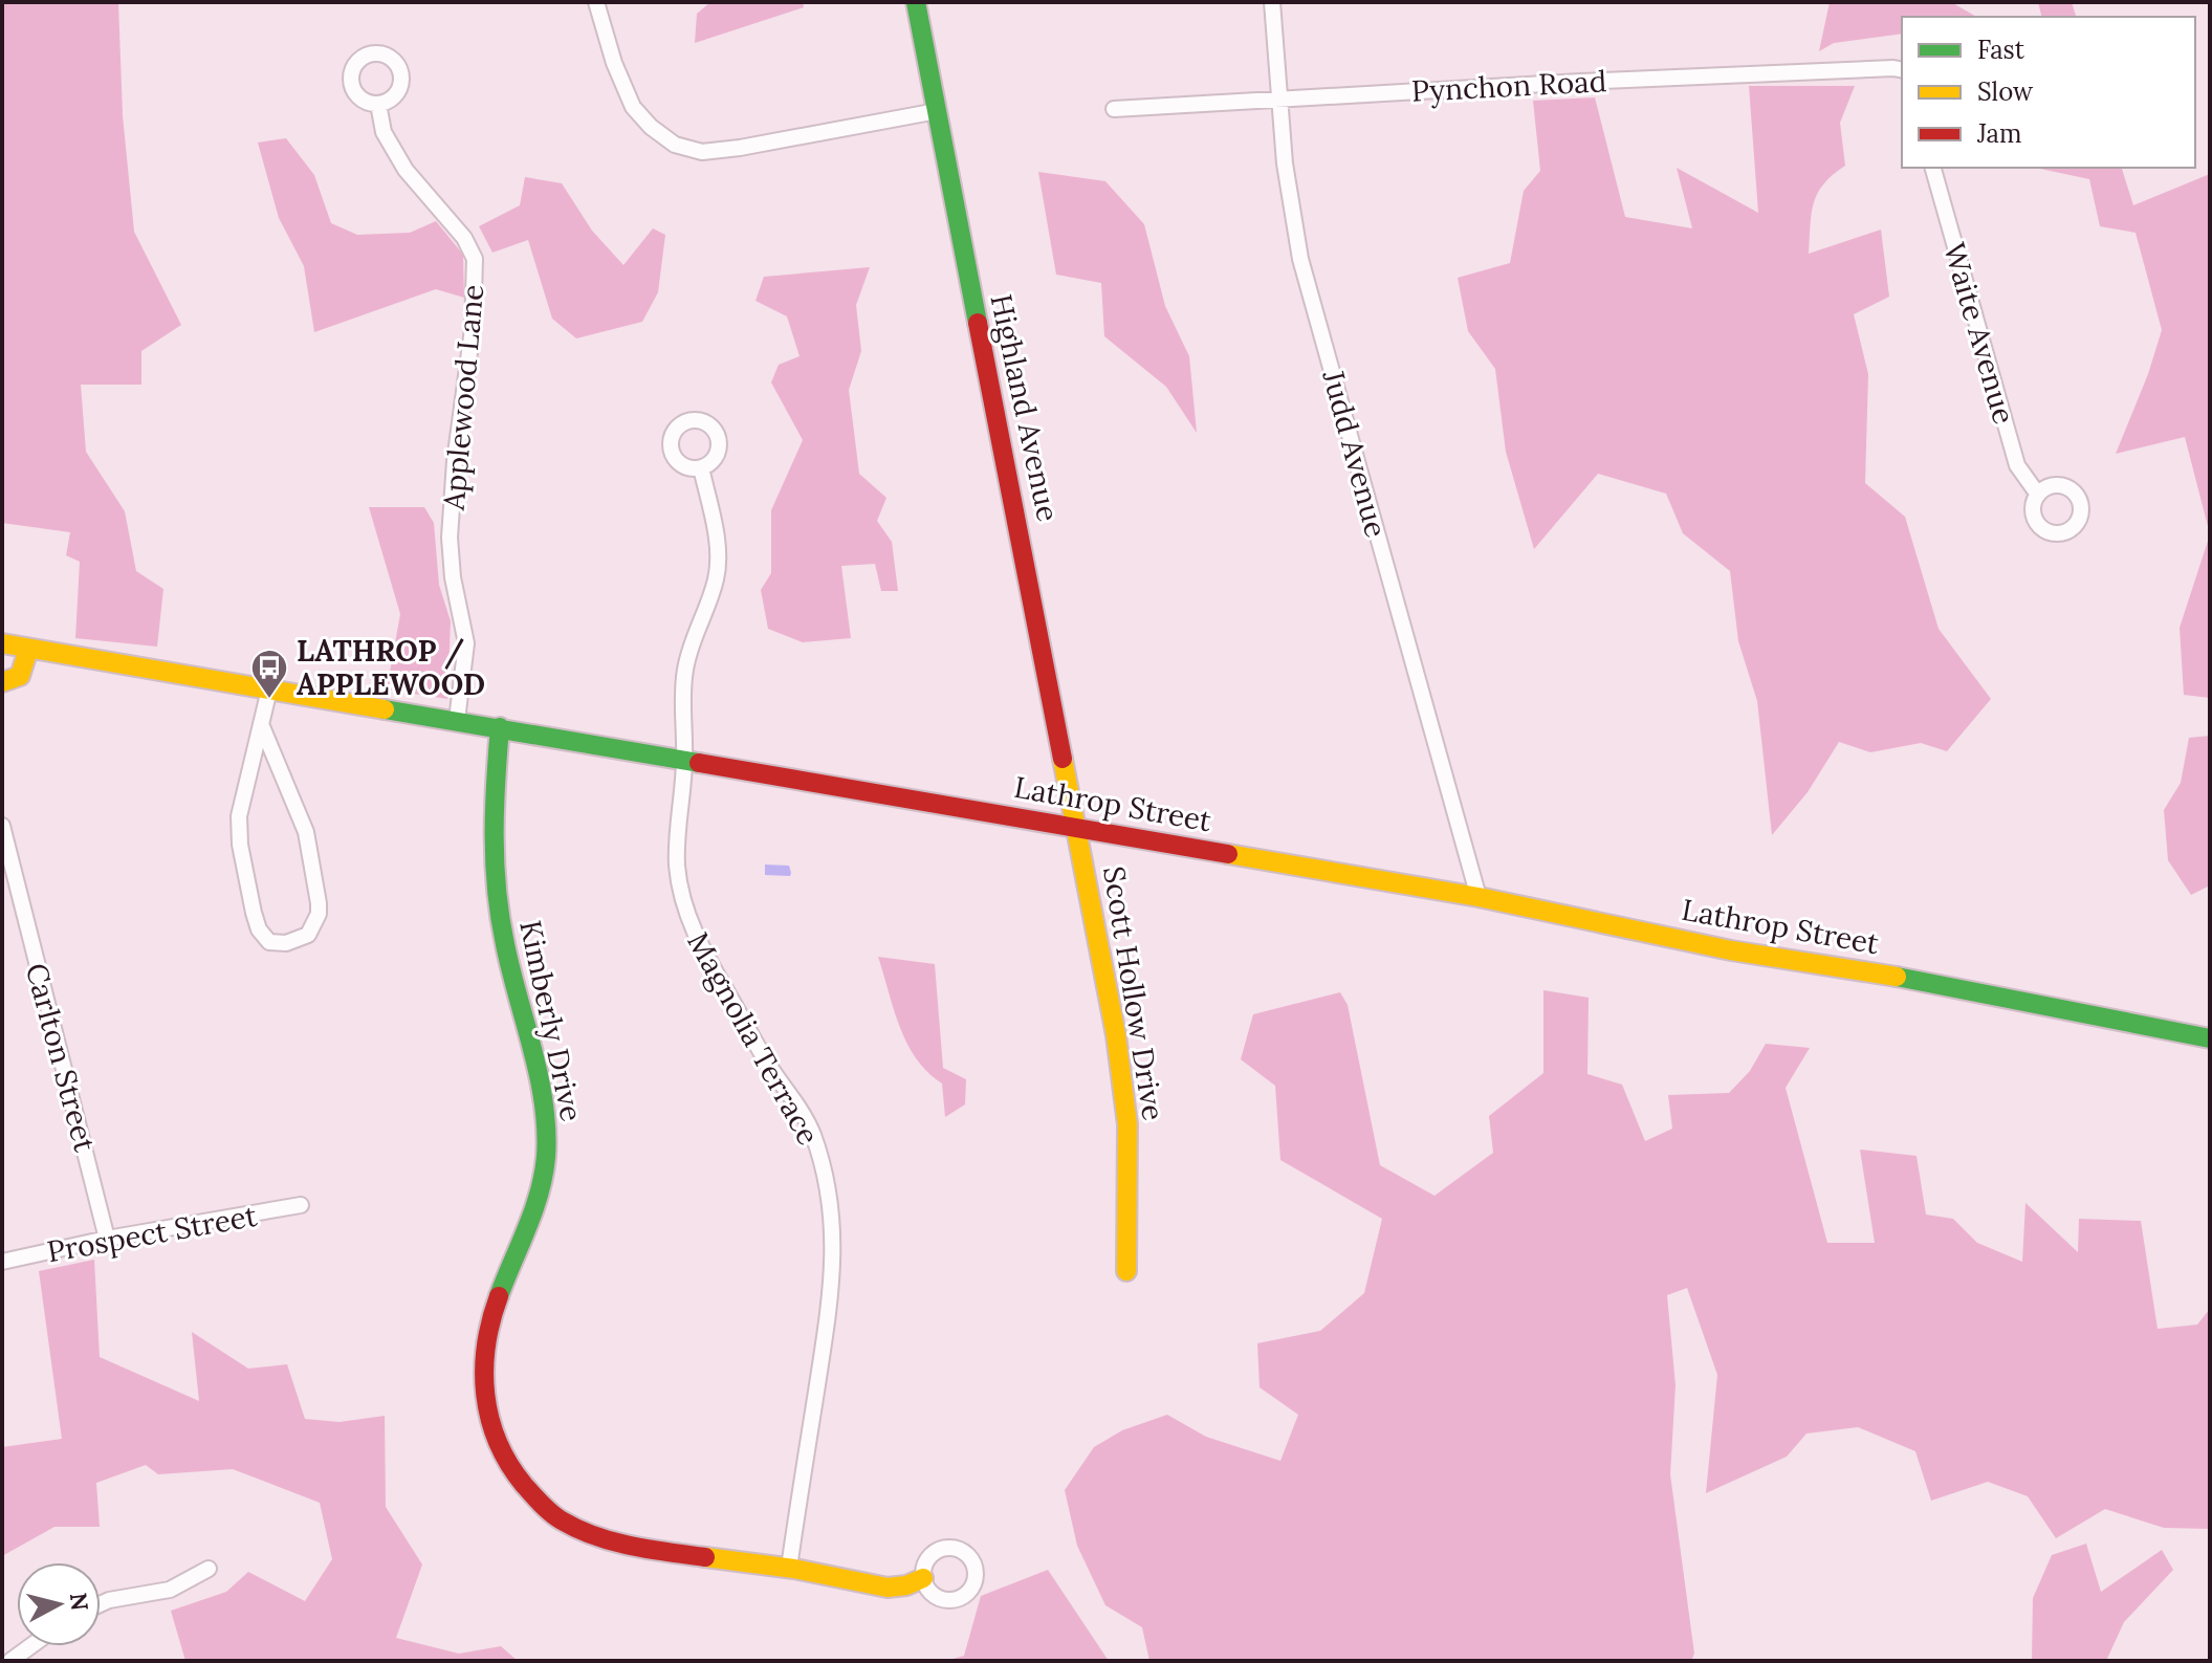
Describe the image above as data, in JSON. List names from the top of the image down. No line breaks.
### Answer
{"streets":{"street":["Pynchon Road","Waite Avenue","Applewood Lane","Highland Avenue","Judd Avenue","Lathrop Street","Scott Hollow Drive","Kimberly Drive","Magnolia Terrace","Carlton Street","Prospect Street"]},"crossings":[["Pynchon Road","Judd Avenue"],["Applewood Lane","Lathrop Street"],["Highland Avenue","Lathrop Street"],["Highland Avenue","Scott Hollow Drive"],["Judd Avenue","Lathrop Street"],["Lathrop Street","Scott Hollow Drive"],["Lathrop Street","Kimberly Drive"],["Lathrop Street","Magnolia Terrace"],["Kimberly Drive","Magnolia Terrace"],["Carlton Street","Prospect Street"]],"places":{"bus stop":["LATHROP / APPLEWOOD"]},"legend":["Fast","Slow","Jam"],"north":"right"}
